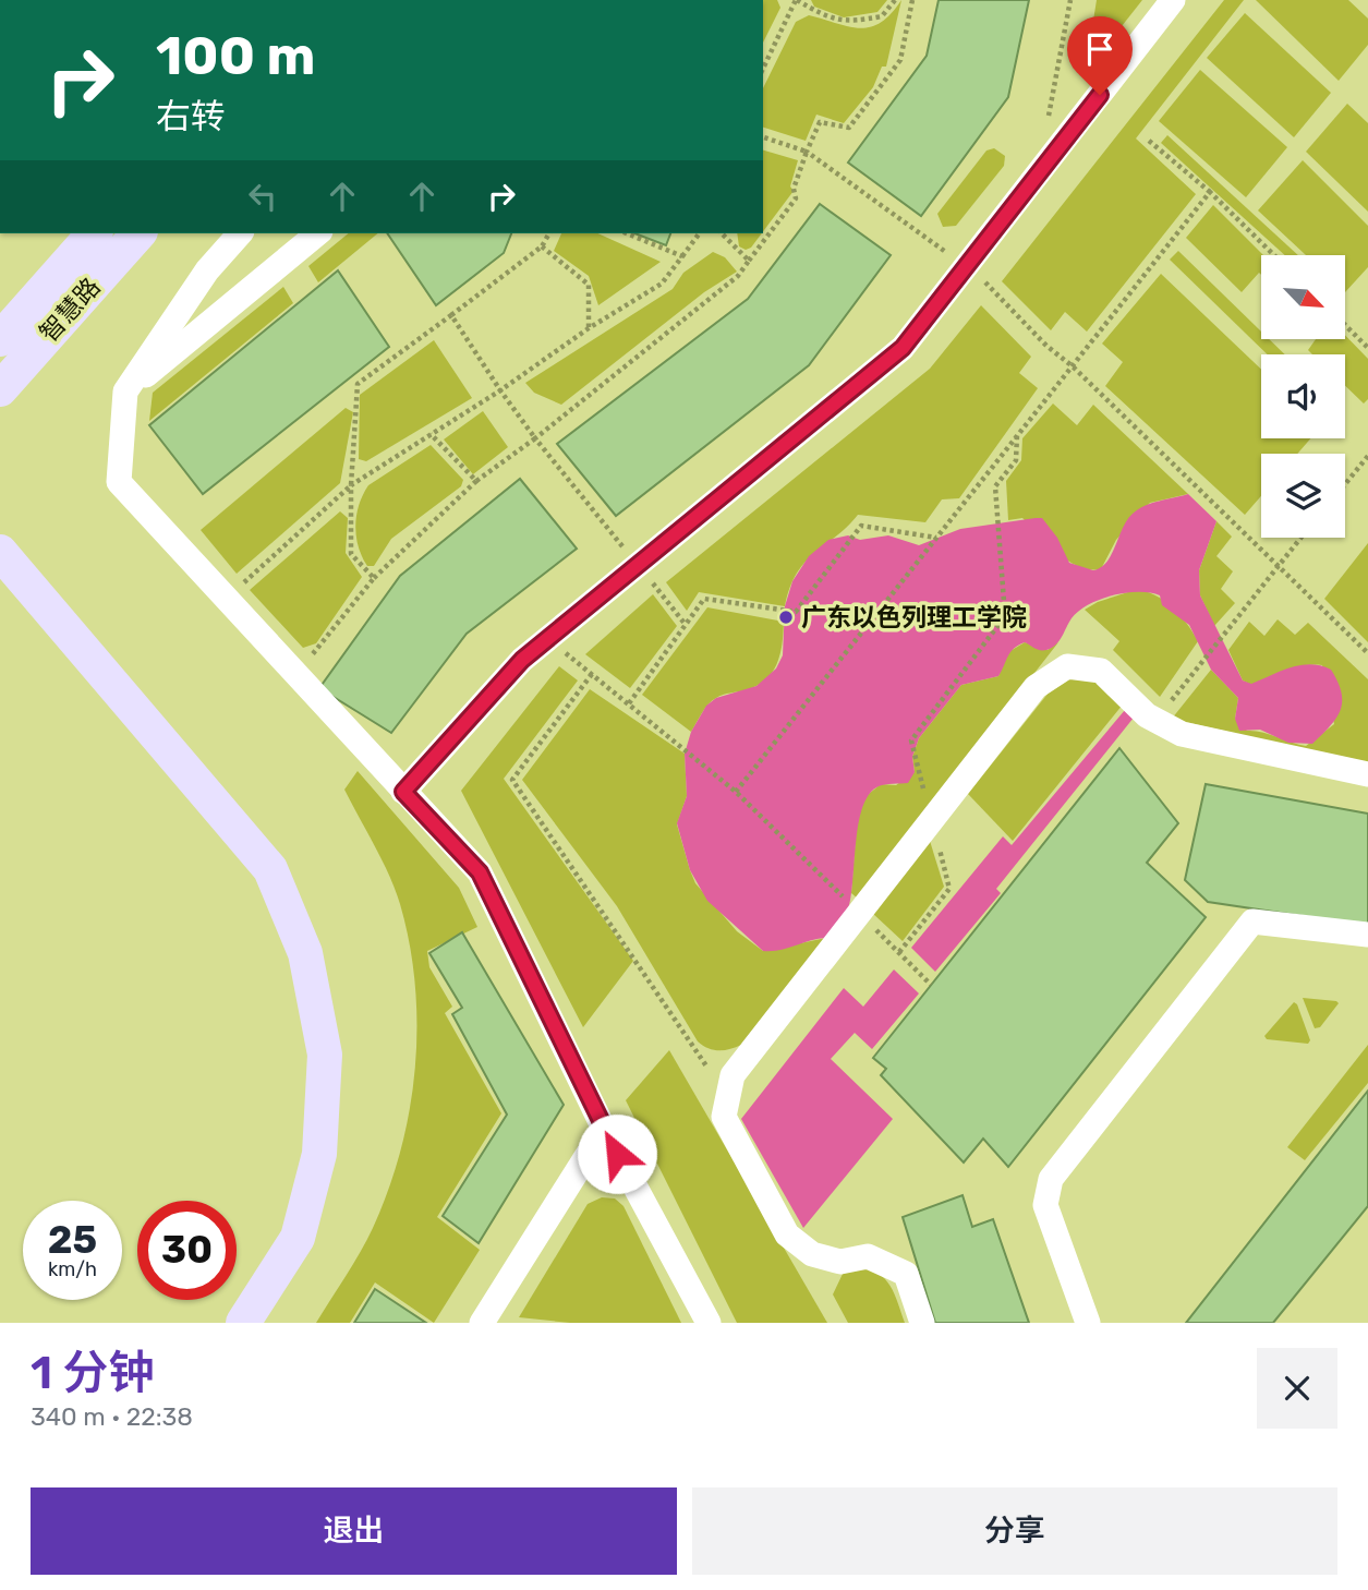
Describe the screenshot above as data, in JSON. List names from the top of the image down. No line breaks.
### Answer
{"streets":{"street":["智慧路"]},"places":["广东以色列理工学院"],"north":"bottom right","page":{"turn":["100 m","右转"],"speed":"25 km/h","limit":"30","heading":["1 分钟","340 m · 22:38"],"buttons":["退出","分享"]}}
